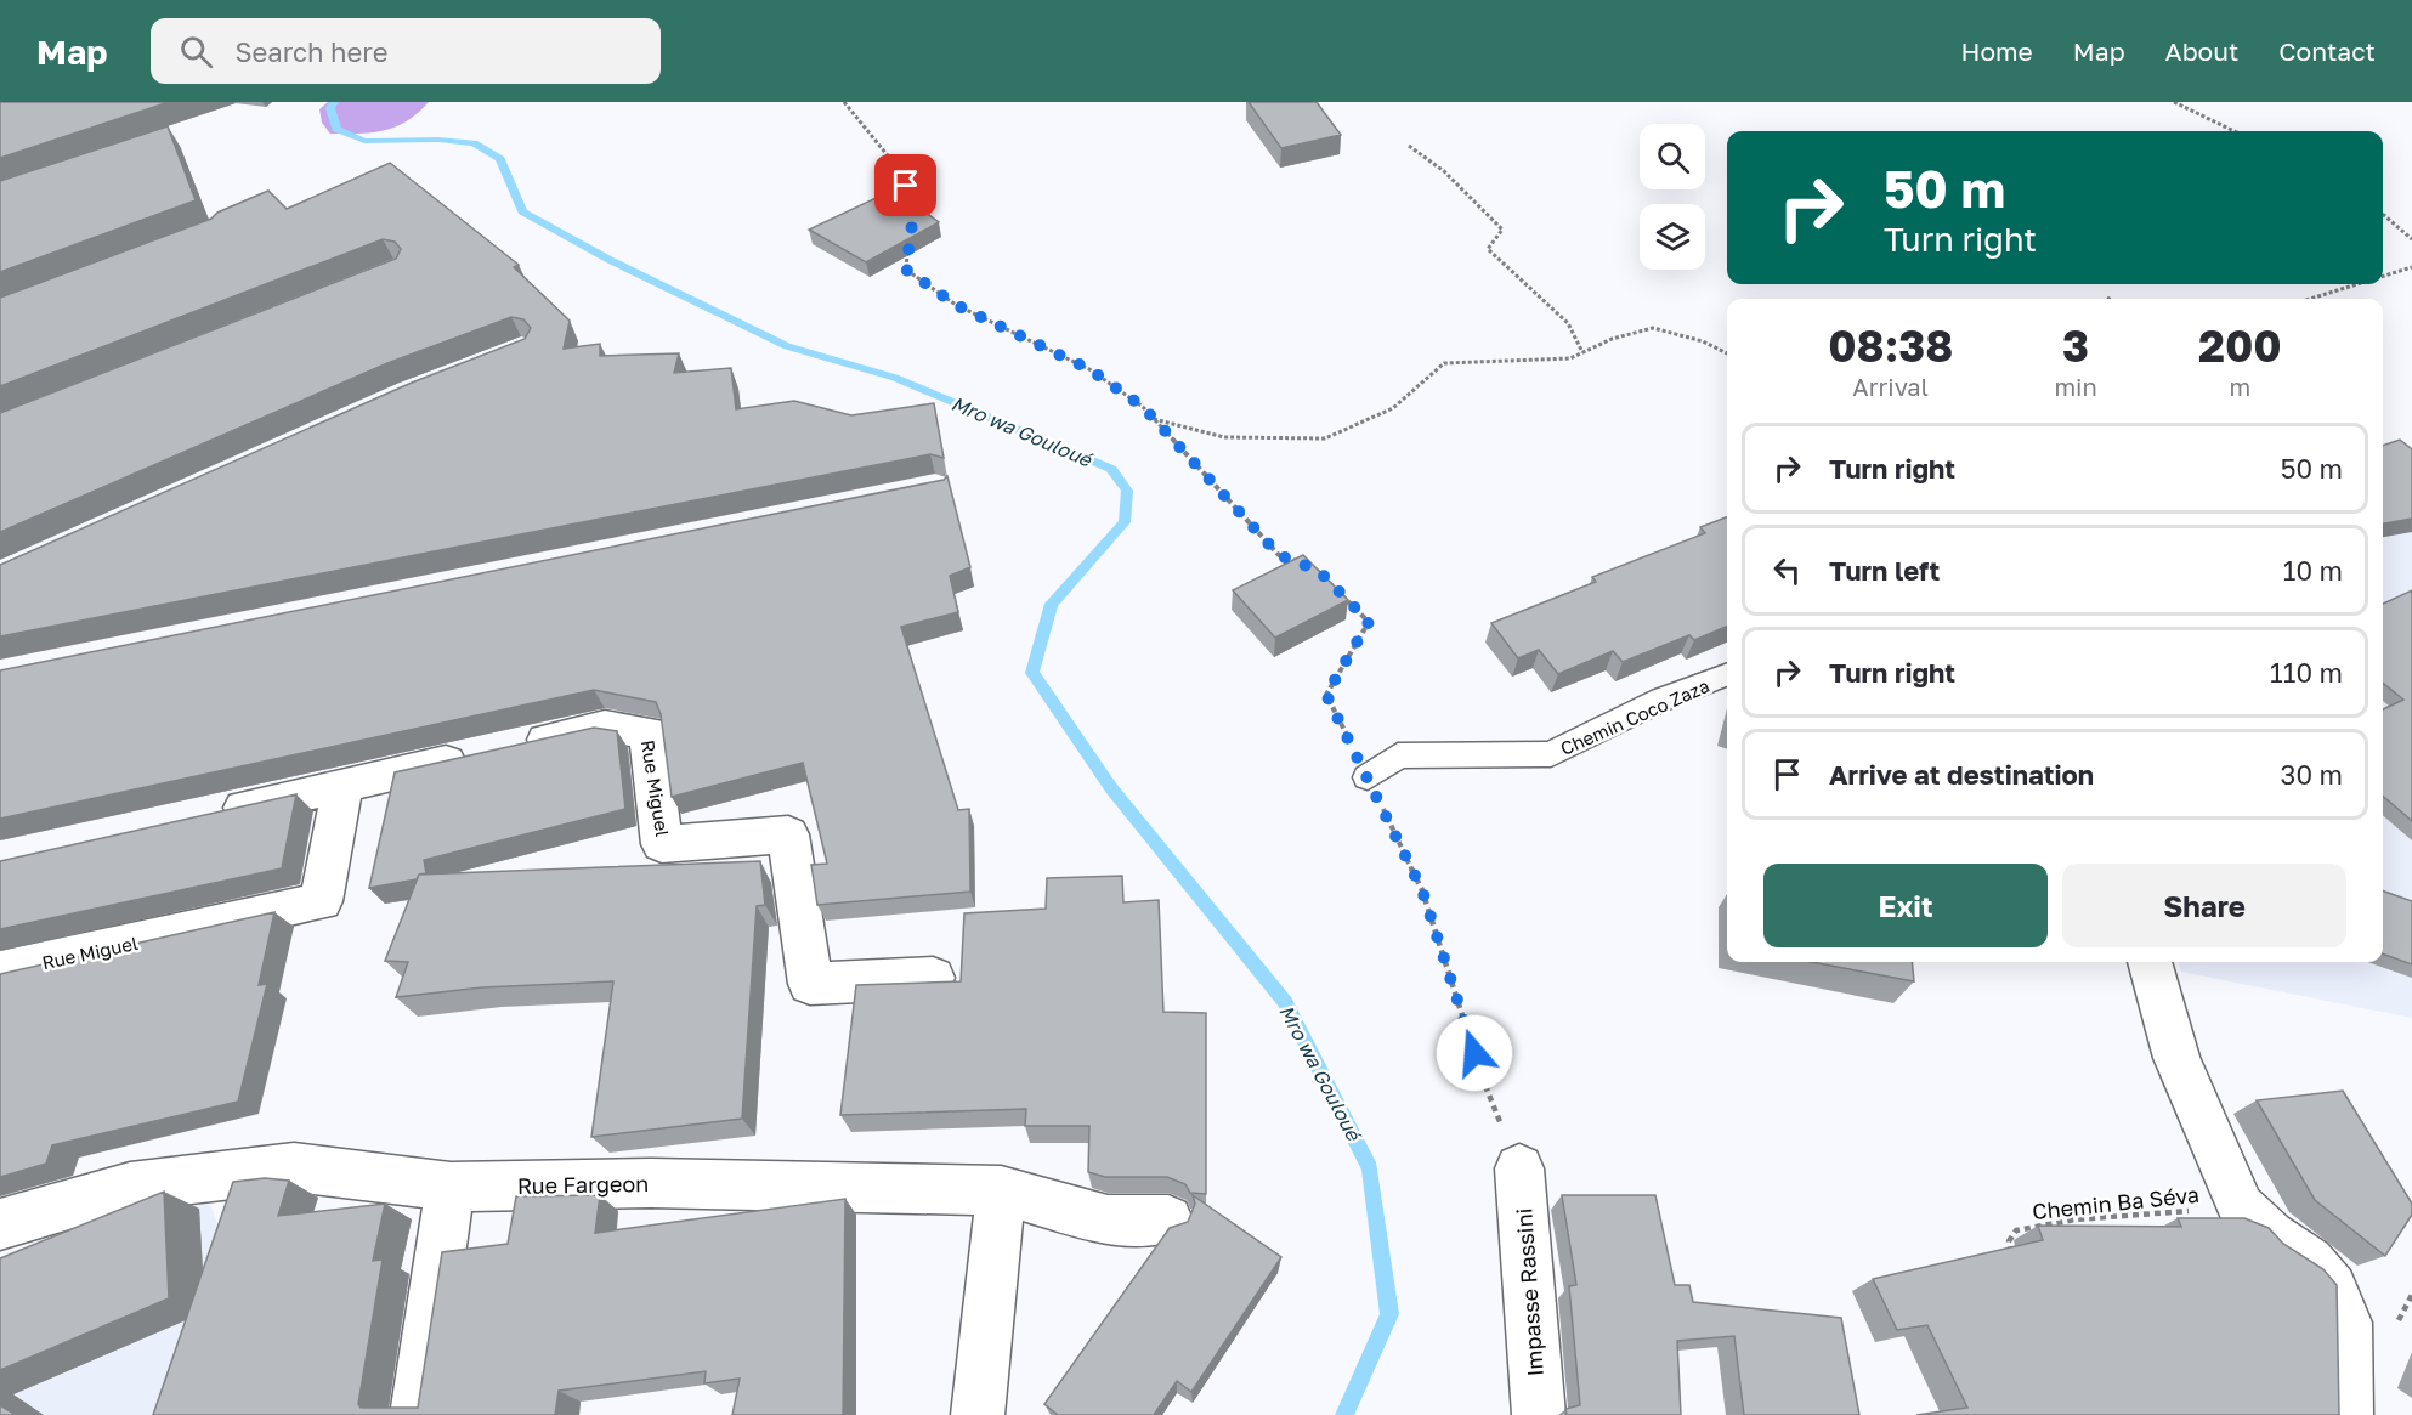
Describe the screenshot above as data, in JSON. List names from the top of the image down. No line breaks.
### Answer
{"streets":{"street":["Rue Miguel","Rue Fargeon","Impasse Rassini"],"lane":["Chemin Coco Zaza"],"path":["Chemin Ba Séva"]},"water":["Mro wa Gouloué"],"page":{"header":"Map","search":"Search here","nav":["Home","Map","About","Contact"],"turn":["50 m","Turn right"],"eta":["08:38","Arrival","3","min","200","m"],"list":[{"name":"Turn right","value":"50 m"},{"name":"Turn left","value":"10 m"},{"name":"Turn right","value":"110 m"},{"name":"Arrive at destination","value":"30 m"}],"buttons":["Exit","Share"]}}
